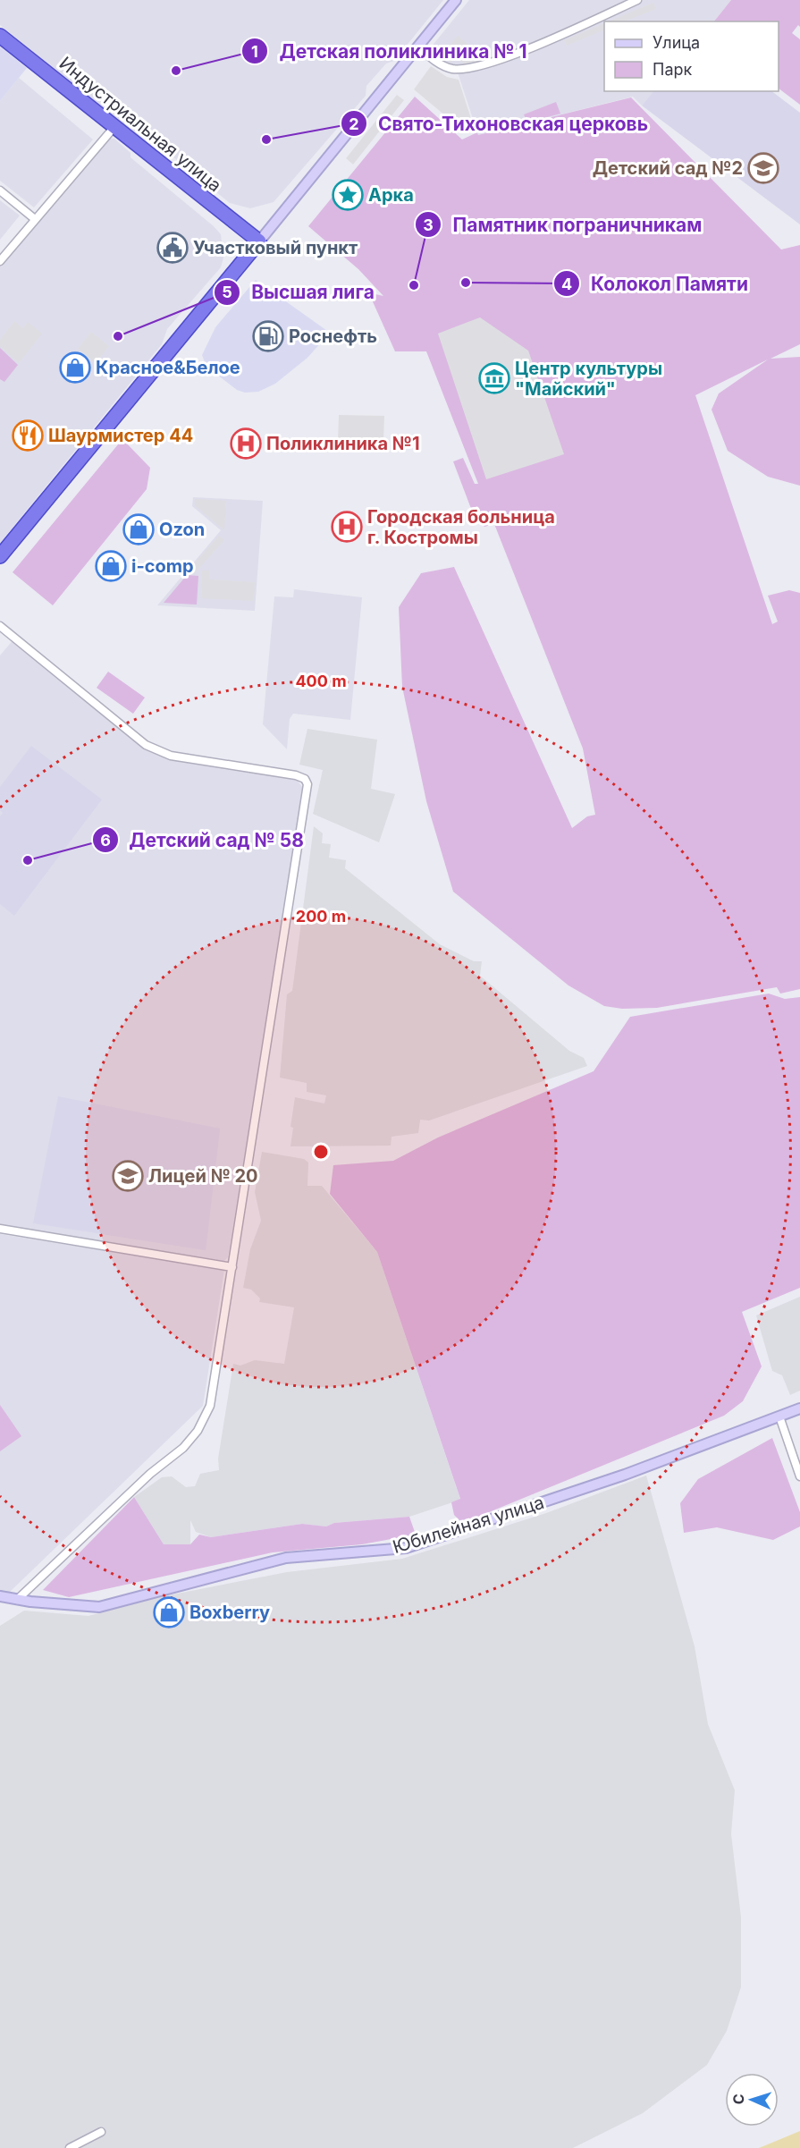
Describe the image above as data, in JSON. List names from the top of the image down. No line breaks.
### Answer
{"streets":{"highway":["Индустриальная улица"],"street":["Юбилейная улица"]},"places":{"other":["Детская поликлиника № 1","Свято-Тихоновская церковь","Колокол Памяти","Памятник пограничникам","Высшая лига","Детский сад № 58"],"school or university":["Детский сад №2","Лицей № 20"],"place":["Арка"],"public building":["Участковый пункт"],"fuel station":["Роснефть"],"shop":["Красное&Белое","Ozon","i-comp","Boxberry"],"museum":["Центр культуры \"Майский\""],"restaurant":["Шаурмистер 44"],"hospital":["Поликлиника №1","Городская больница г. Костромы"]},"legend":["Улица","Парк"],"north":"left","rings":["400 m","200 m"]}
